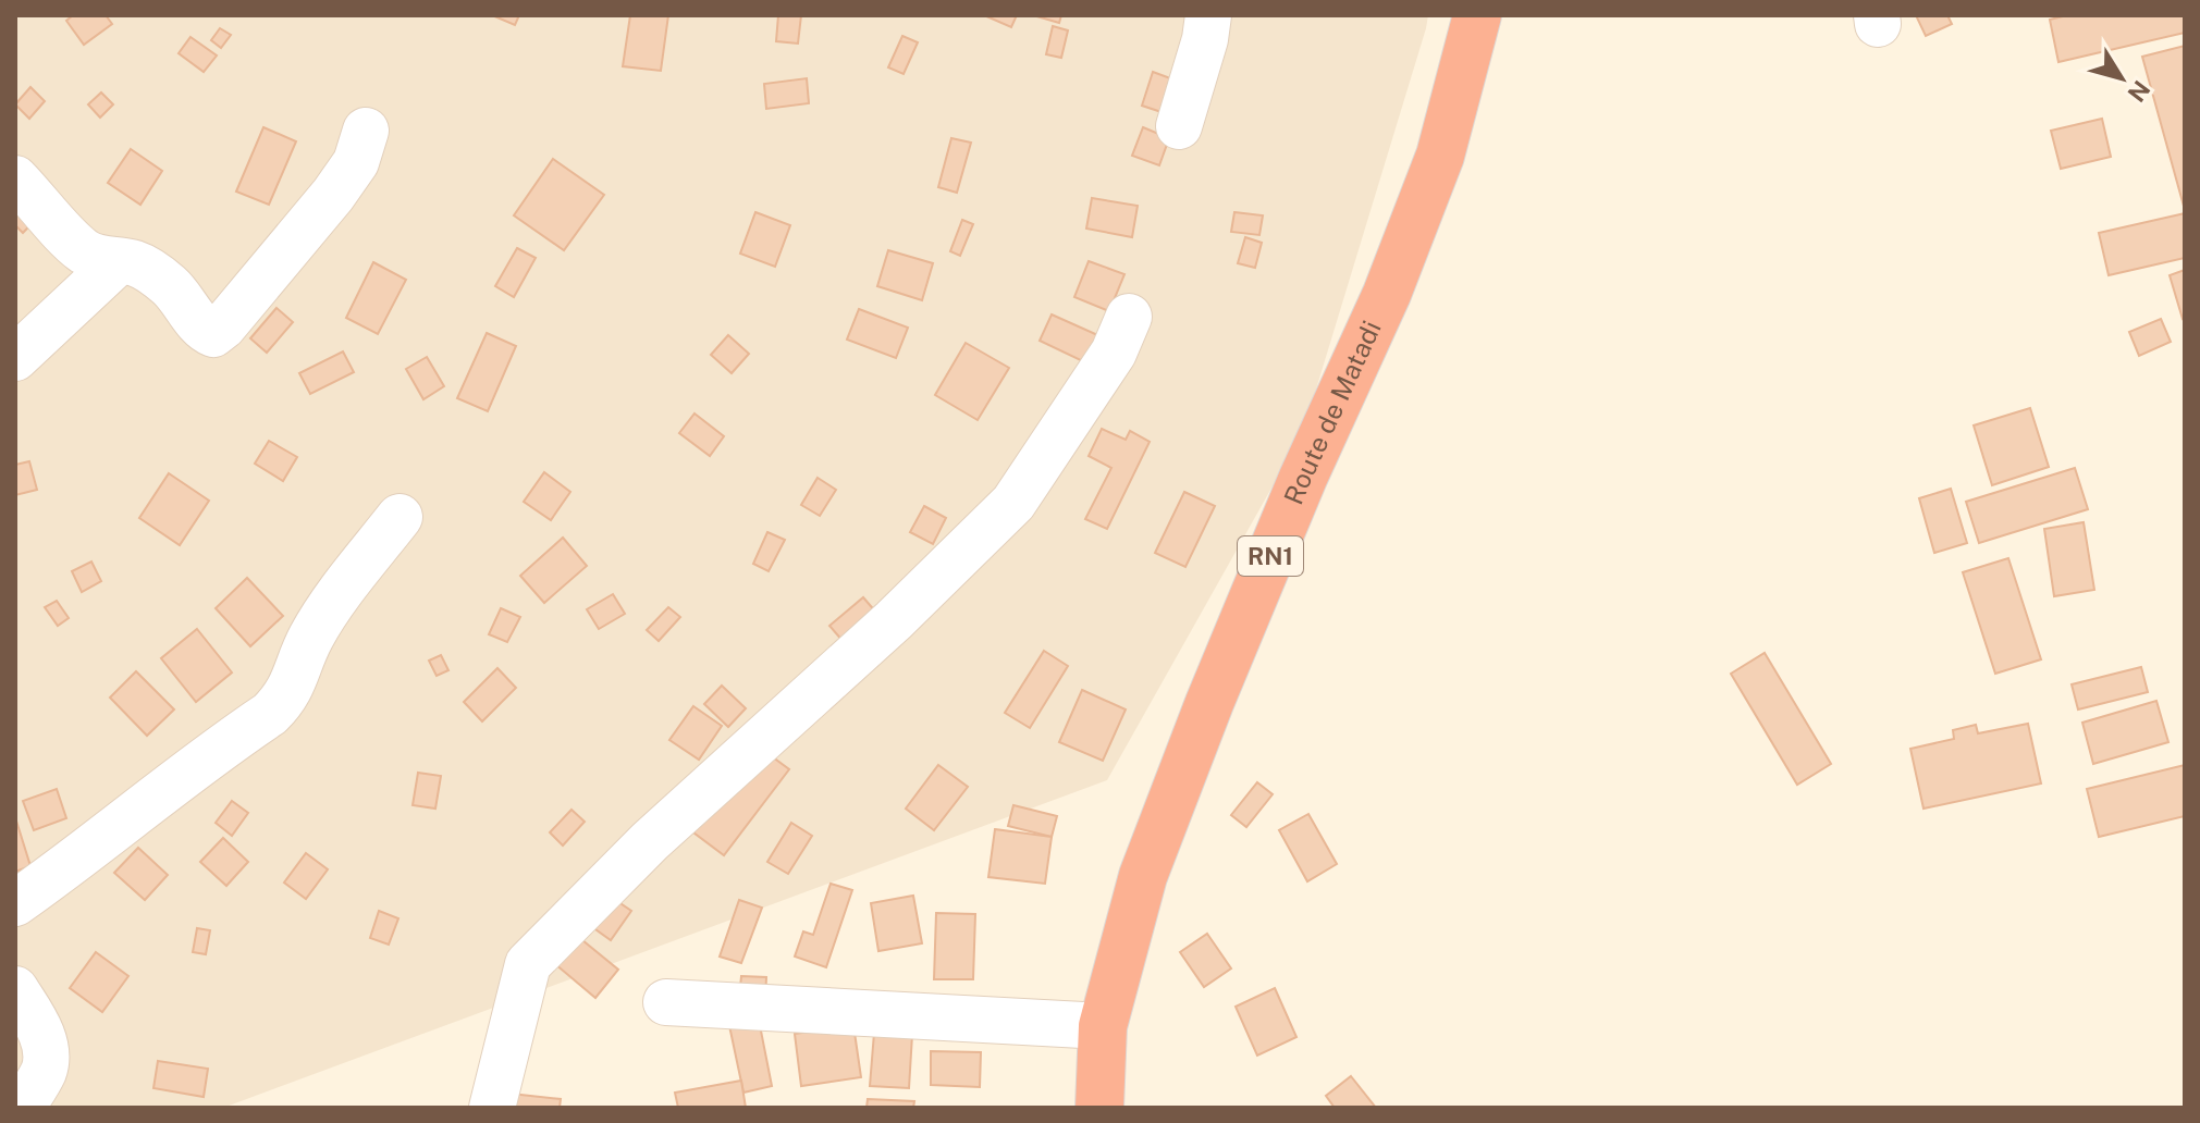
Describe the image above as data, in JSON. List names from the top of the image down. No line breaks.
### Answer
{"streets":{"highway":["Route de Matadi","RN1"]},"north":"bottom right"}
